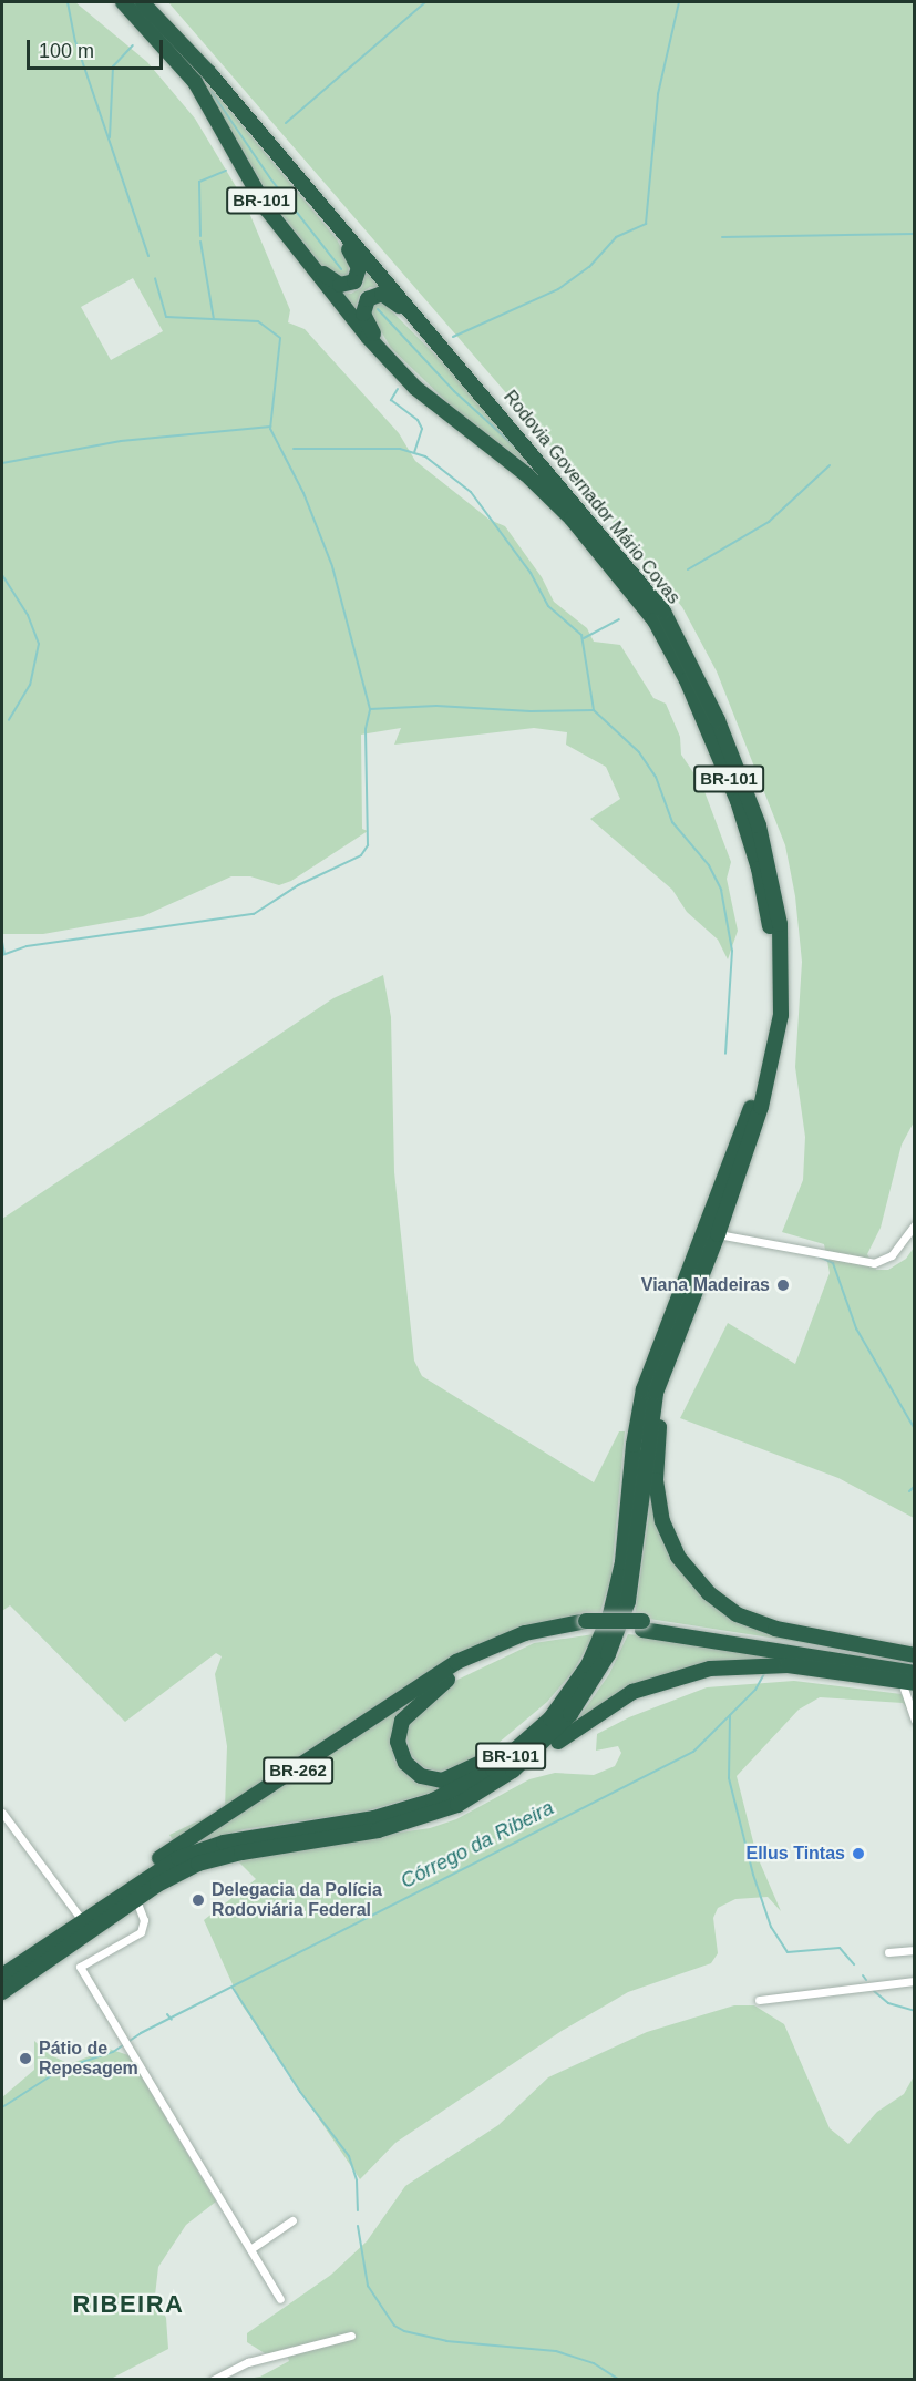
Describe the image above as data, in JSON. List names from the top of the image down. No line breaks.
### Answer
{"streets":{"highway":["BR-101","Rodovia Governador Mário Covas","BR-262"]},"crossings":[["Rodovia Governador Mário Covas","BR-262"]],"districts":["RIBEIRA"],"water":["Córrego da Ribeira"],"places":["Viana Madeiras","Ellus Tintas","Delegacia da Polícia Rodoviária Federal","Pátio de Repesagem"],"scale_bar":"100 m"}
